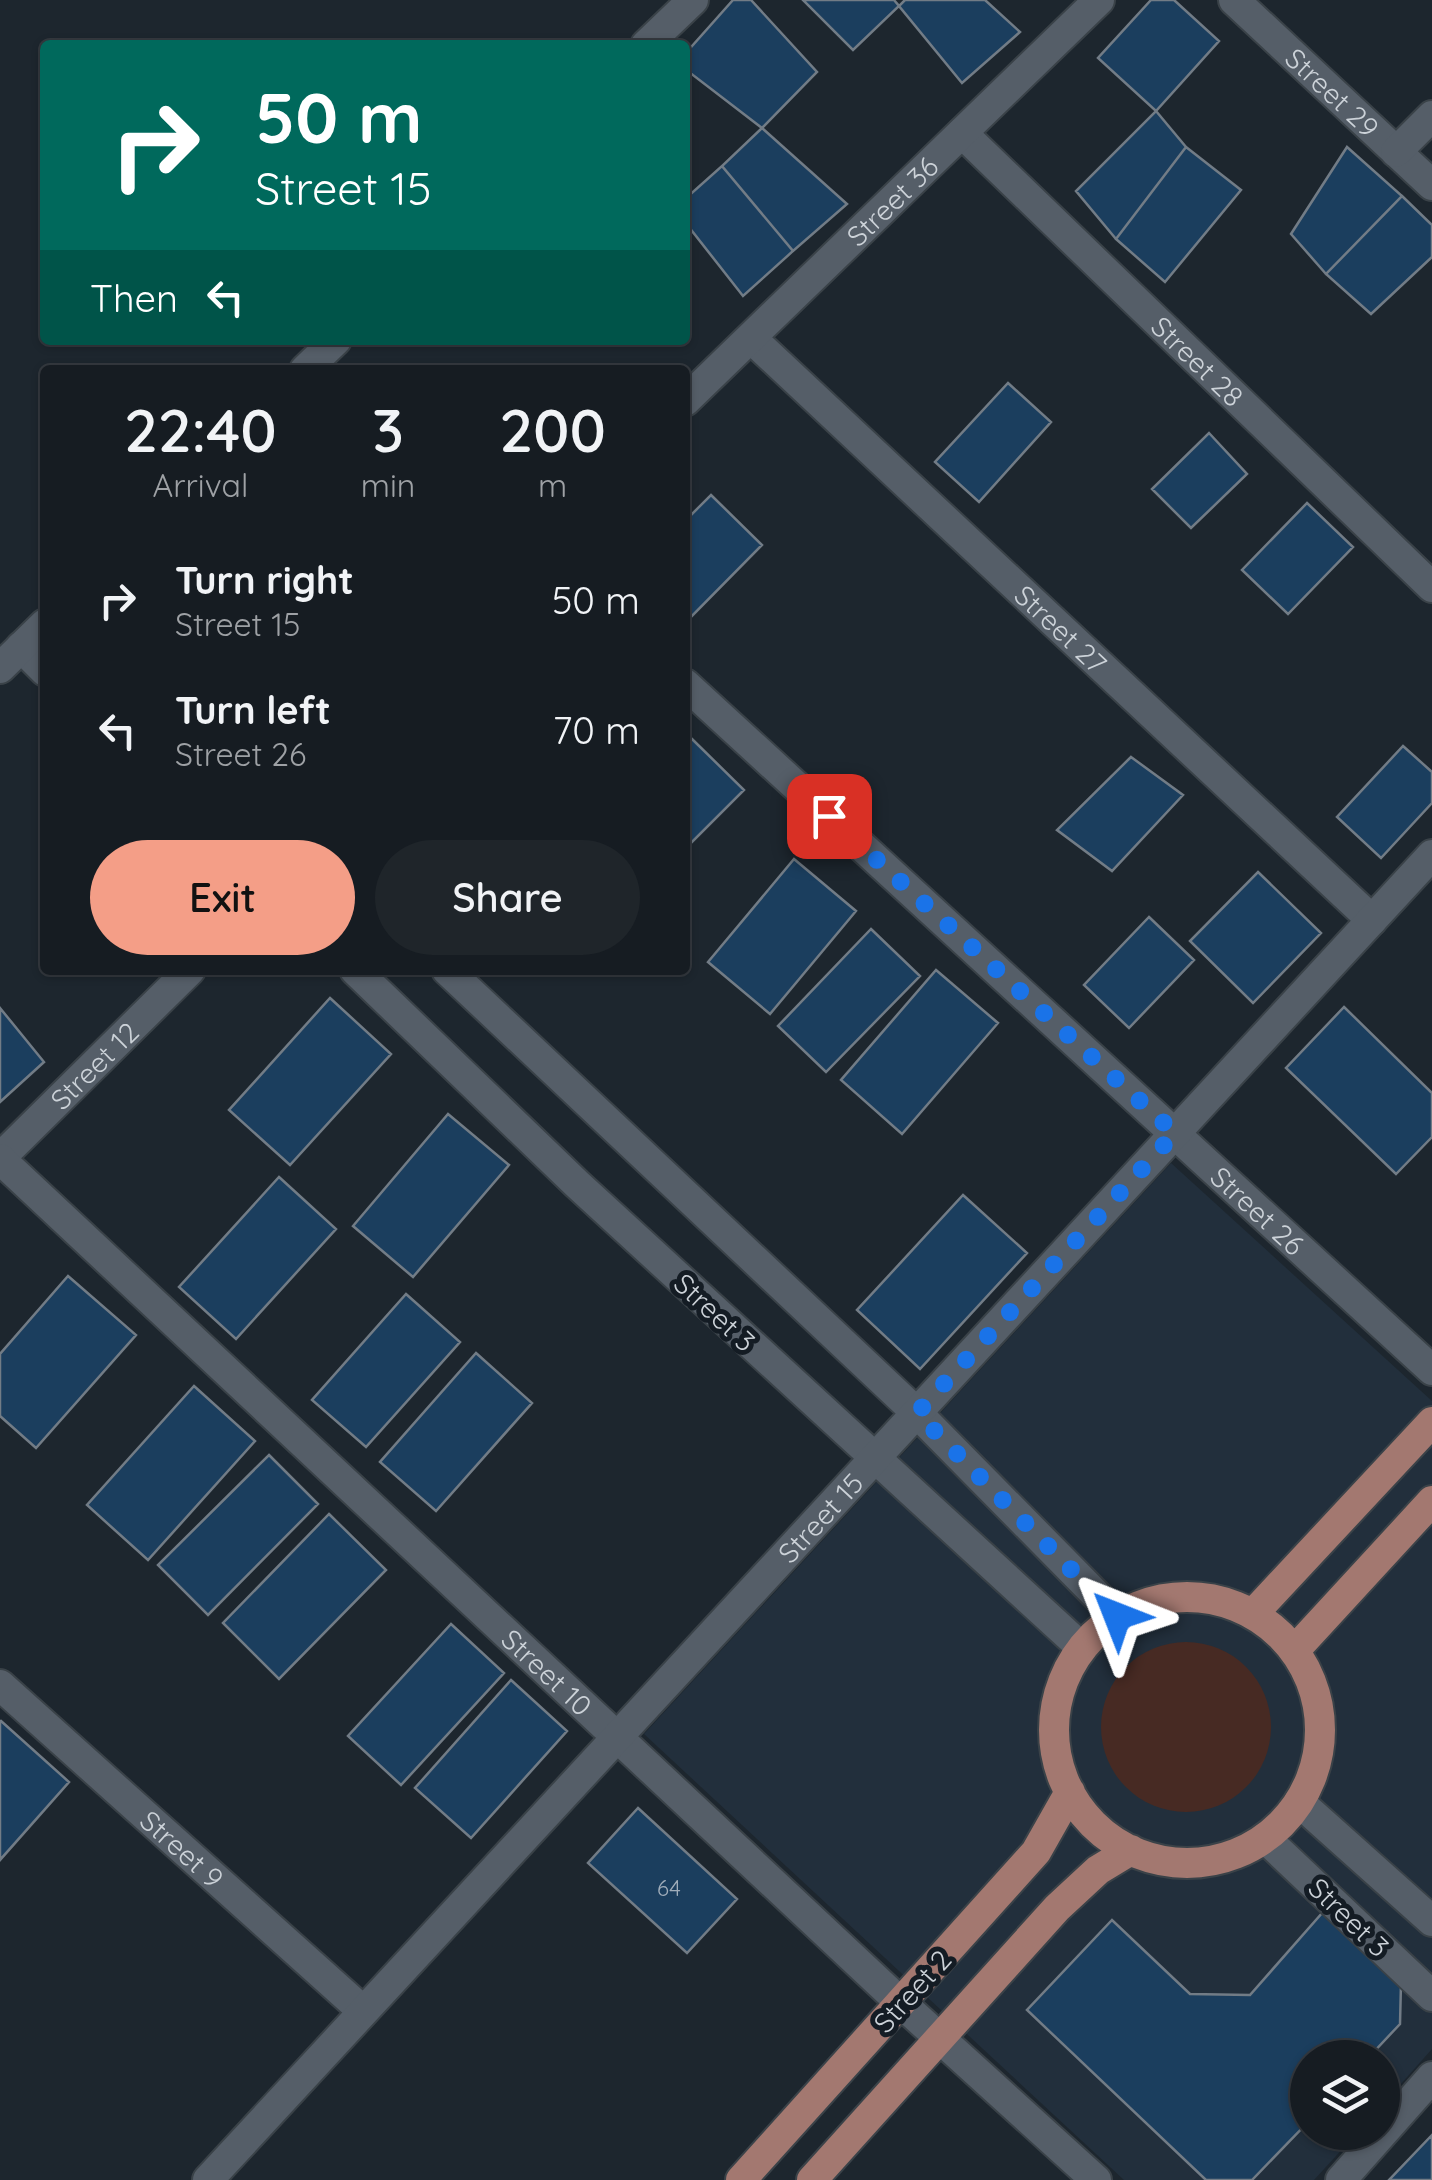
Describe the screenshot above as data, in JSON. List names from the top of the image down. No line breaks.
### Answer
{"streets":{"main road":["Street 2"],"street":["Street 29","Street 36","Street 28","Street 27","Street 12","Street 26","Street 3","Street 15","Street 10","Street 9"]},"crossings":[["Street 36","Street 28"],["Street 36","Street 27"],["Street 27","Street 15"],["Street 12","Street 10"],["Street 26","Street 15"],["Street 3","Street 15"],["Street 3","Street 2"],["Street 15","Street 10"],["Street 15","Street 9"],["Street 10","Street 2"]],"house_numbers":["64"],"page":{"turn":["50 m","Street 15"],"then":"Then","eta":["22:40","Arrival","3","min","200","m"],"list":[{"name":"Turn right","note":"Street 15","value":"50 m"},{"name":"Turn left","note":"Street 26","value":"70 m"}],"buttons":["Exit","Share"]}}
